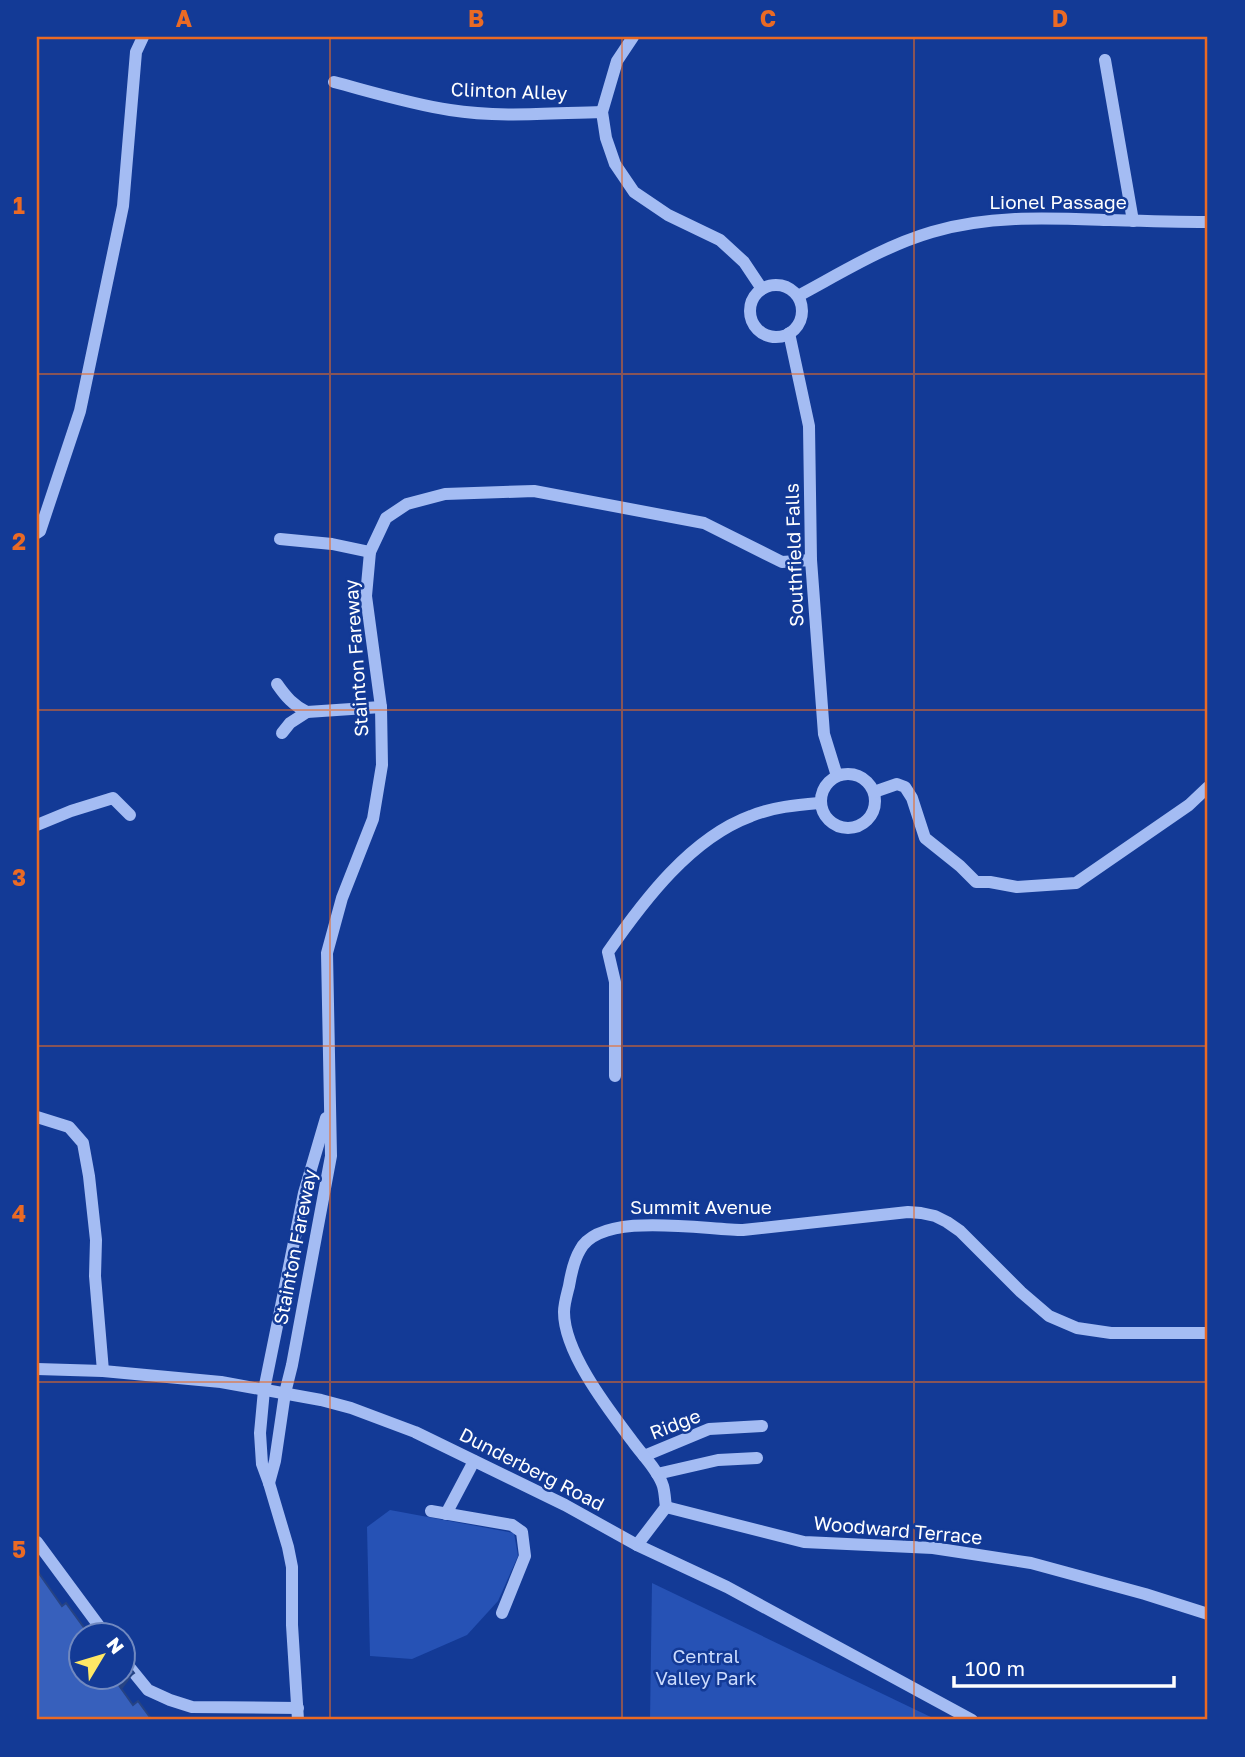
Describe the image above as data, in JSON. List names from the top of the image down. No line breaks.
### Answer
{"streets":{"street":["Clinton Alley","Lionel Passage","Southfield Falls","Stainton Fareway","Summit Avenue","Ridge","Dunderberg Road","Woodward Terrace"]},"crossings":[["Lionel Passage","Southfield Falls"],["Southfield Falls","Stainton Fareway"],["Stainton Fareway","Dunderberg Road"],["Summit Avenue","Ridge"],["Summit Avenue","Woodward Terrace"]],"parks":["Central Valley Park"],"scale_bar":"100 m","north":"top right","grid":{"columns":["A","B","C","D"],"rows":["1","2","3","4","5"]}}
